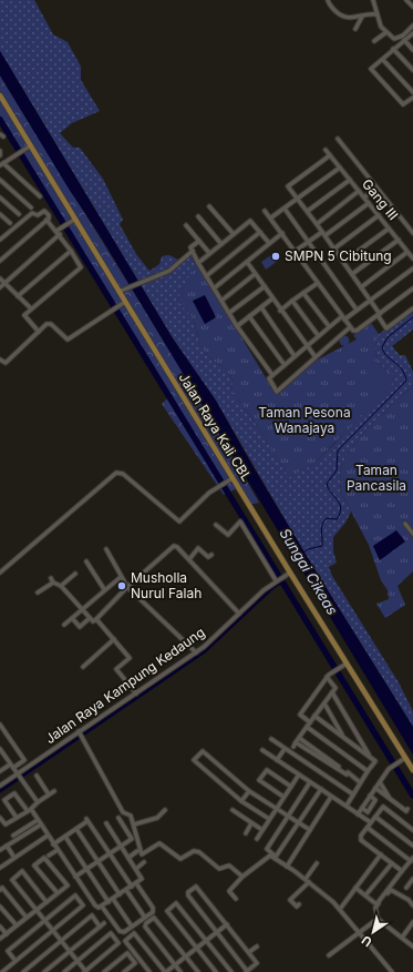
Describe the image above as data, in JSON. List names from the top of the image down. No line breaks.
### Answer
{"streets":{"main road":["Jalan Raya Kali CBL"],"street":["Gang III","Jalan Raya Kampung Kedaung"]},"crossings":[["Jalan Raya Kali CBL","Jalan Raya Kampung Kedaung"]],"water":["Sungai Cikeas"],"parks":["Taman Pesona Wanajaya","Taman Pancasila"],"places":["SMPN 5 Cibitung","Musholla Nurul Falah"],"north":"bottom left"}
